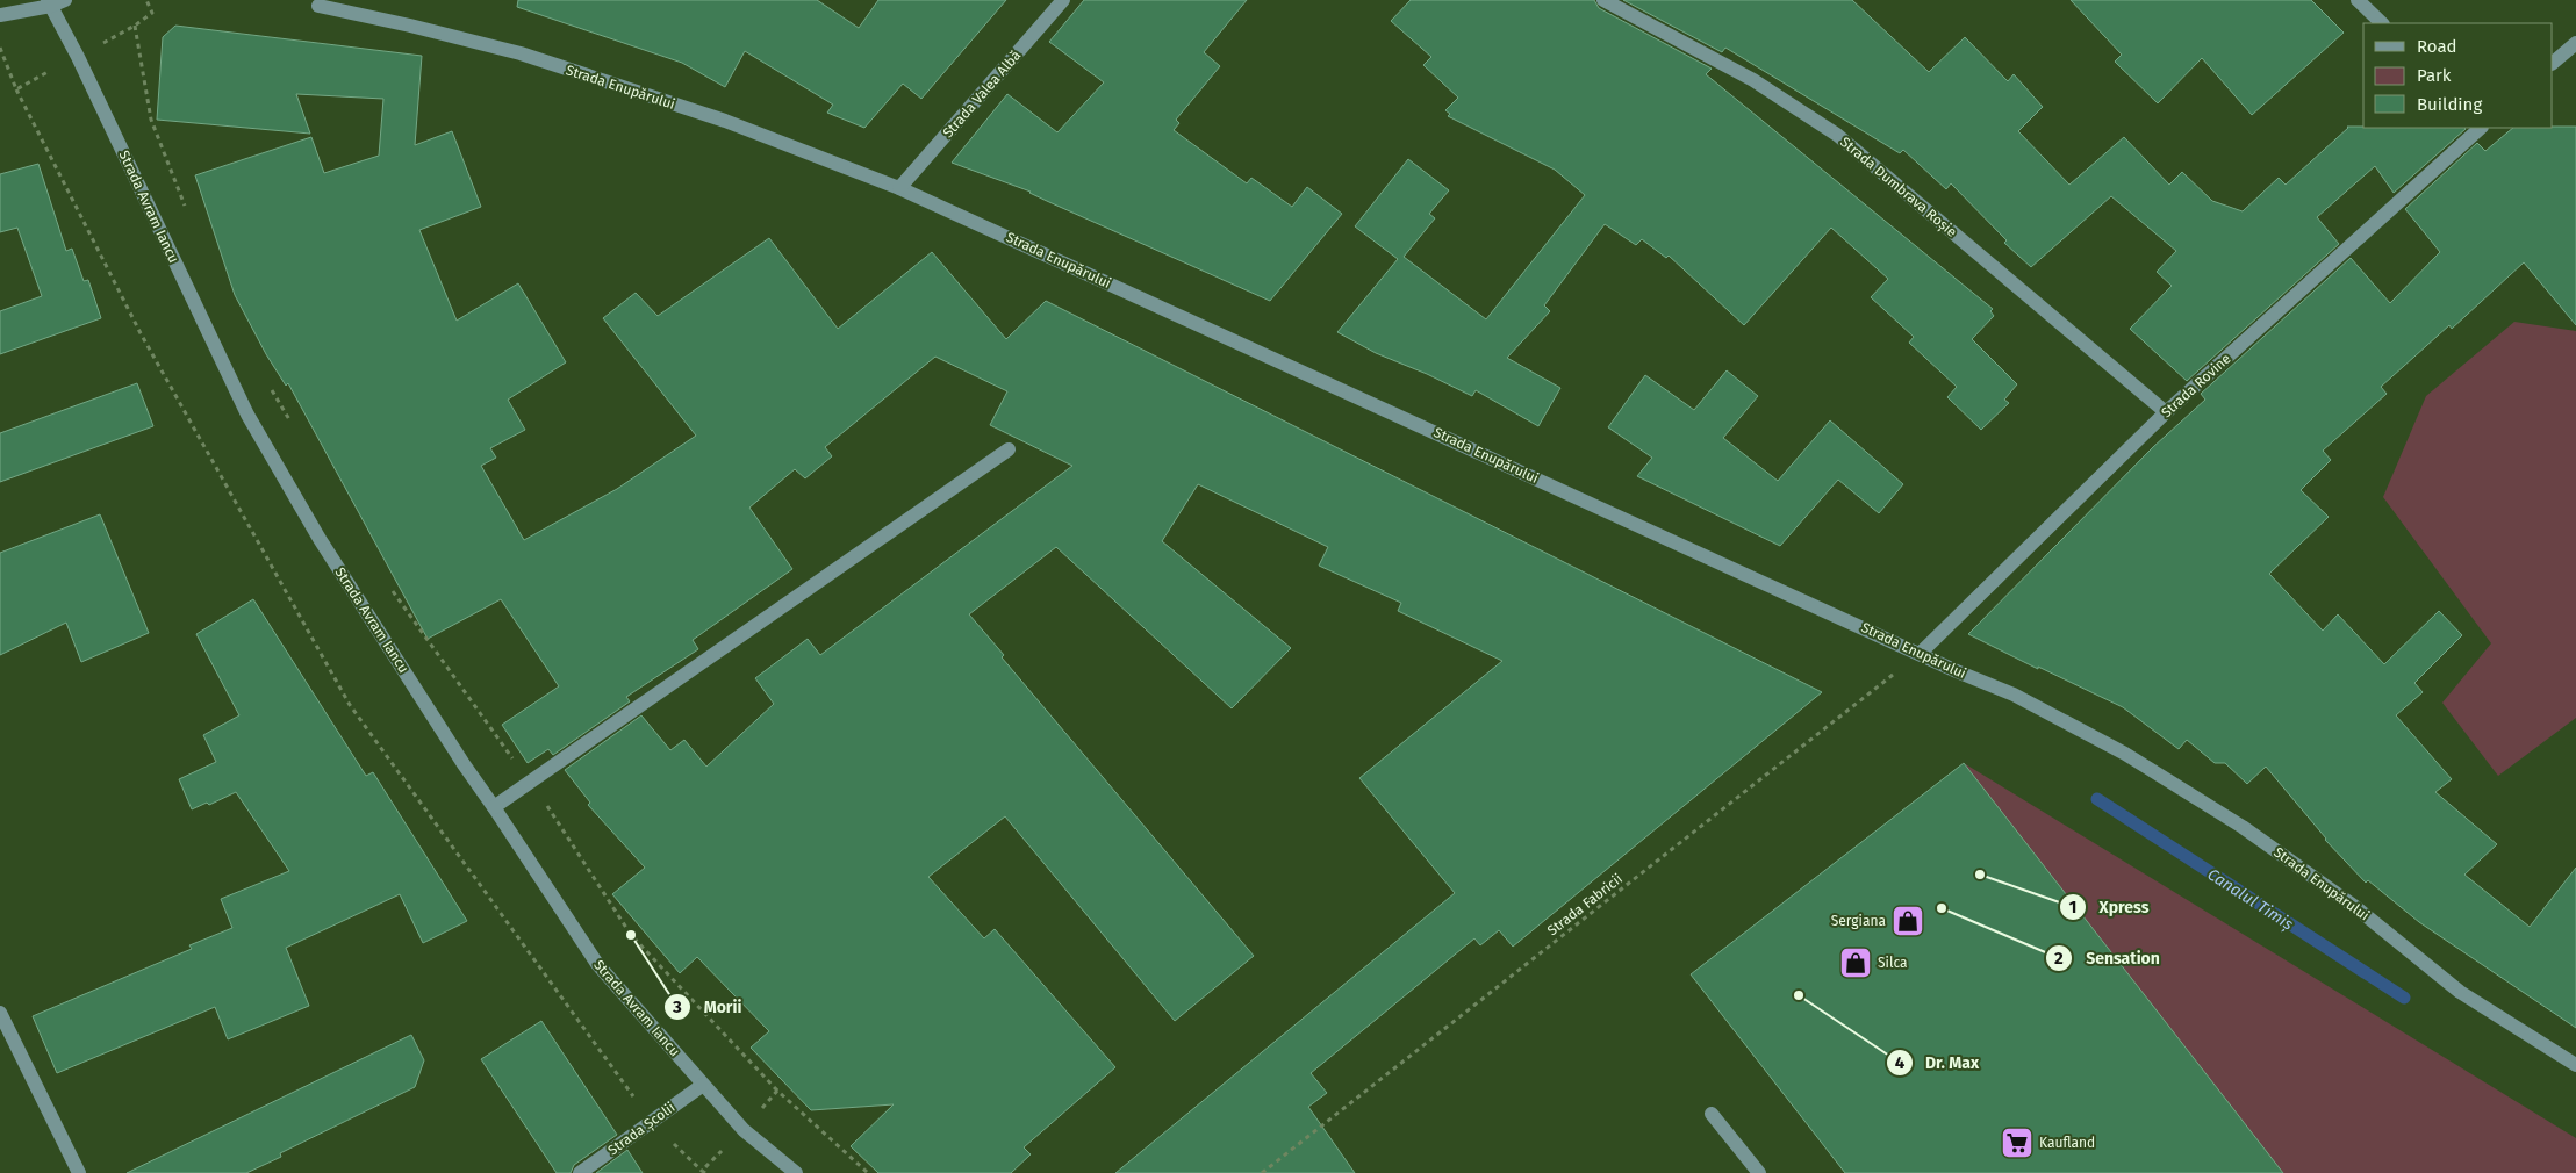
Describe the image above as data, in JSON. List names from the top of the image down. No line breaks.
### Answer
{"streets":{"street":["Strada Enupărului","Strada Valea Albă","Strada Dumbrava Roșie","Strada Avram Iancu","Strada Rovine","Strada Școlii"],"path":["Strada Fabricii"]},"crossings":[["Strada Enupărului","Strada Valea Albă"],["Strada Enupărului","Strada Rovine"],["Strada Enupărului","Strada Fabricii"],["Strada Dumbrava Roșie","Strada Rovine"],["Strada Avram Iancu","Strada Școlii"],["Strada Rovine","Strada Fabricii"]],"water":["Canalul Timiș"],"places":{"other":["Xpress","Sensation","Morii","Dr. Max"],"shop":["Sergiana","Silca"],"supermarket":["Kaufland"]},"legend":["Road","Park","Building"]}
